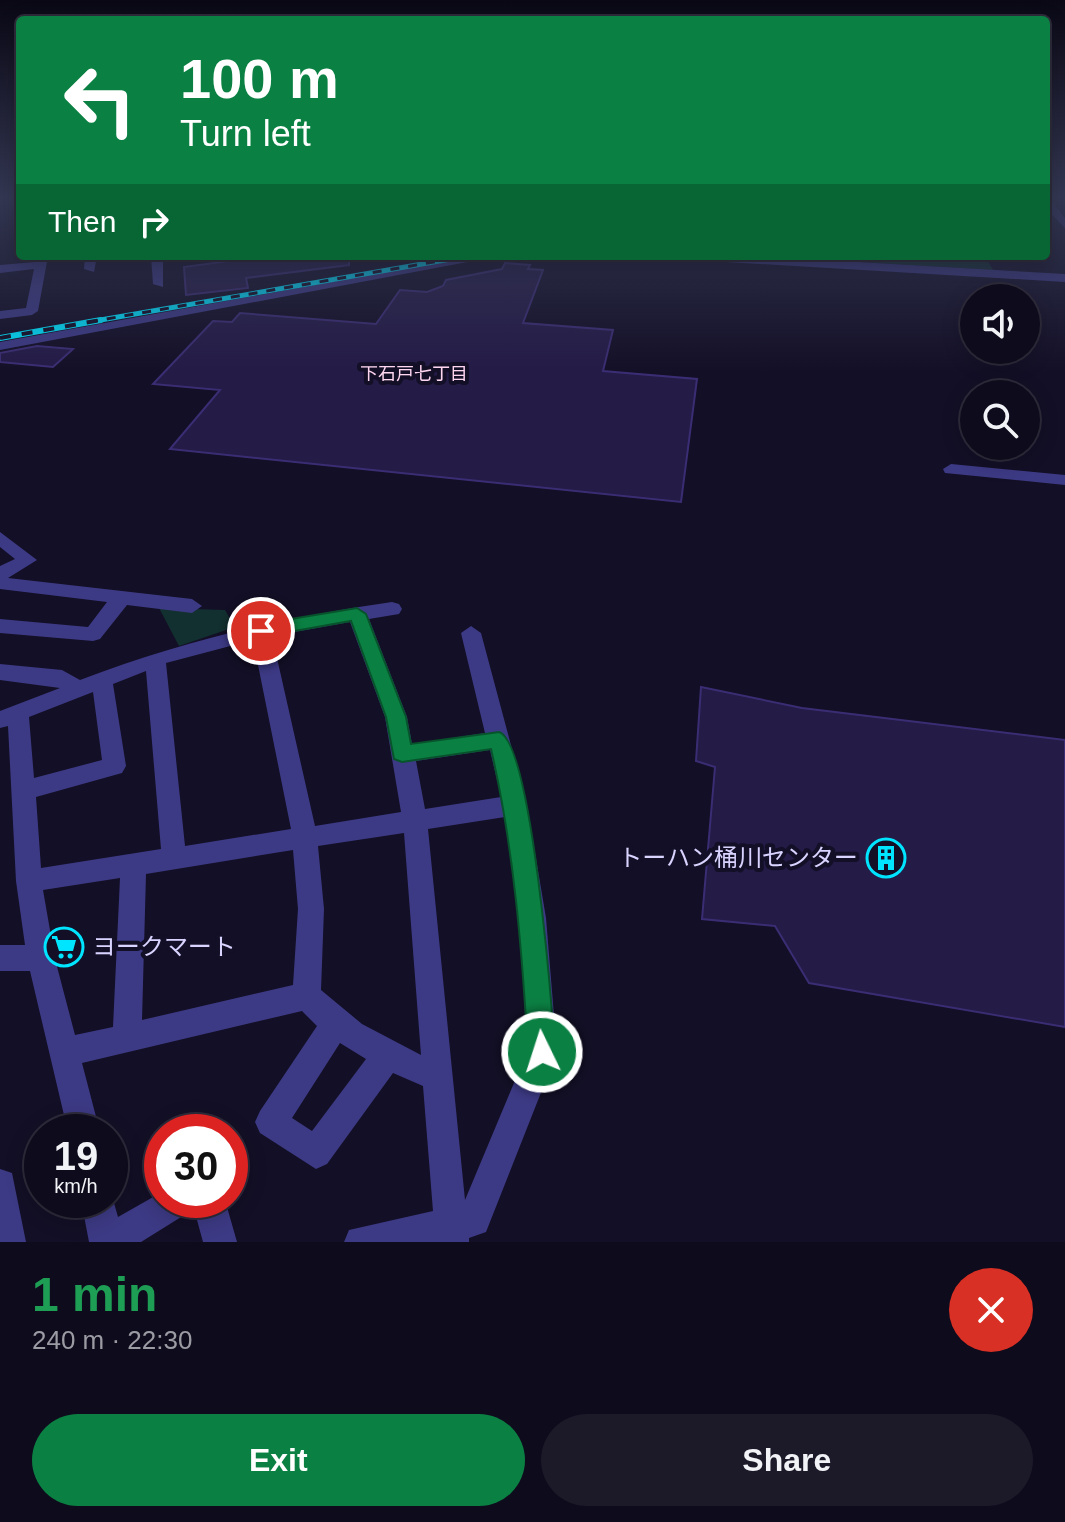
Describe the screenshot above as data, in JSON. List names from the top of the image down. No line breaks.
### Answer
{"districts":["下石戸七丁目"],"places":{"building":["トーハン桶川センター"],"supermarket":["ヨークマート"]},"page":{"turn":["100 m","Turn left"],"then":"Then","speed":"19 km/h","limit":"30","heading":["1 min","240 m · 22:30"],"buttons":["Exit","Share"]}}
